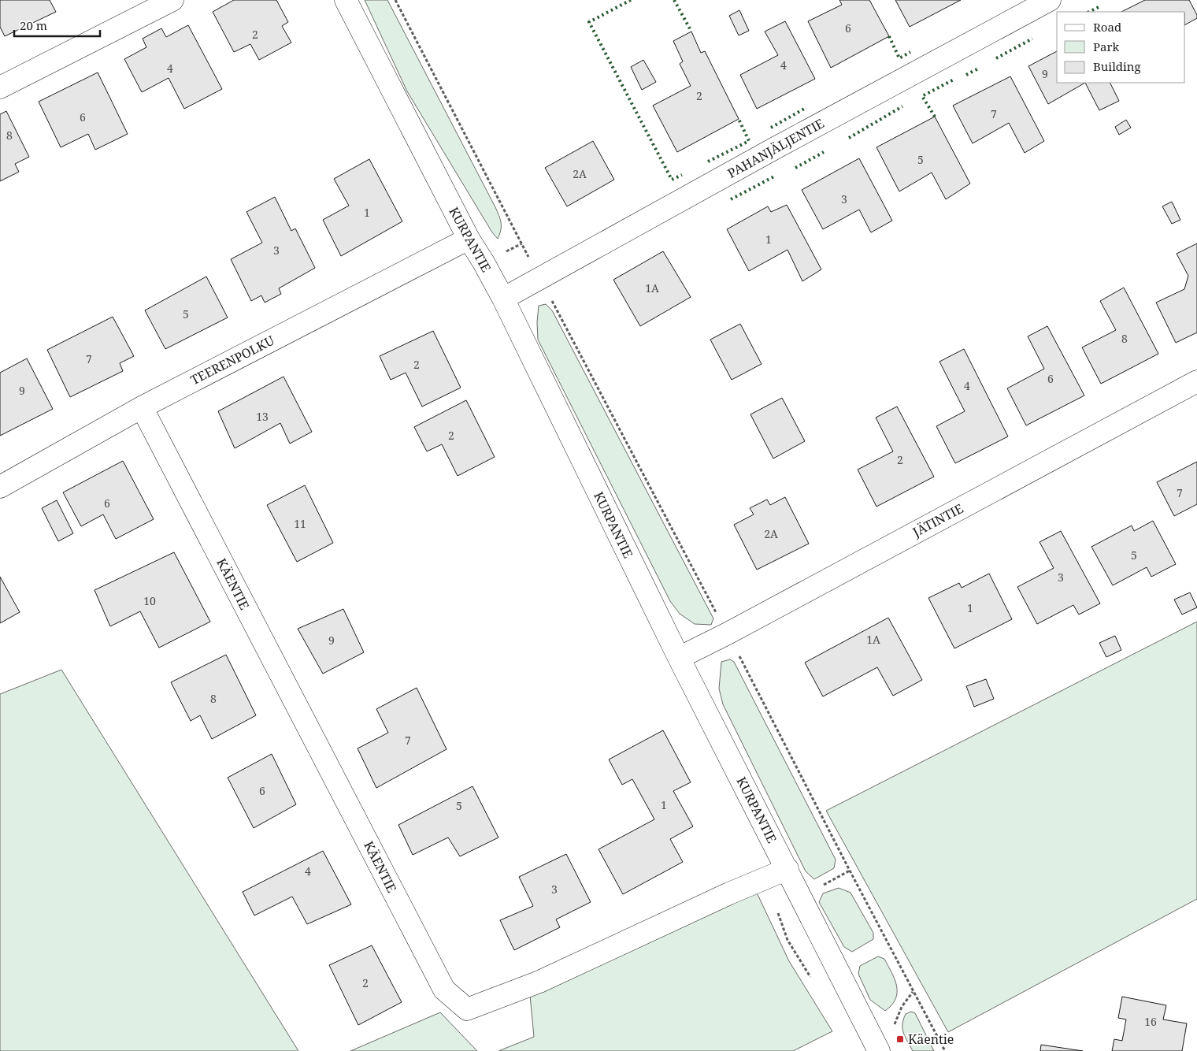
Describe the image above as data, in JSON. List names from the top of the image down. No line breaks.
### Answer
{"streets":{"street":["PAHANJÄLJENTIE","KURPANTIE","TEERENPOLKU","JÄTINTIE","KÄENTIE"]},"crossings":[["PAHANJÄLJENTIE","KURPANTIE"],["KURPANTIE","TEERENPOLKU"],["KURPANTIE","JÄTINTIE"],["KURPANTIE","KÄENTIE"],["TEERENPOLKU","KÄENTIE"]],"places":{"transit":["Käentie"]},"house_numbers":["6","2","4","4","9","2","7","6","8","5","2A","3","1","1","3","1A","5","8","7","2","6","4","9","13","2","2","7","6","11","2A","5","3","10","1","1A","9","8","7","6","1","5","4","3","2","16"],"legend":["Road","Park","Building"],"scale_bar":"20 m"}
